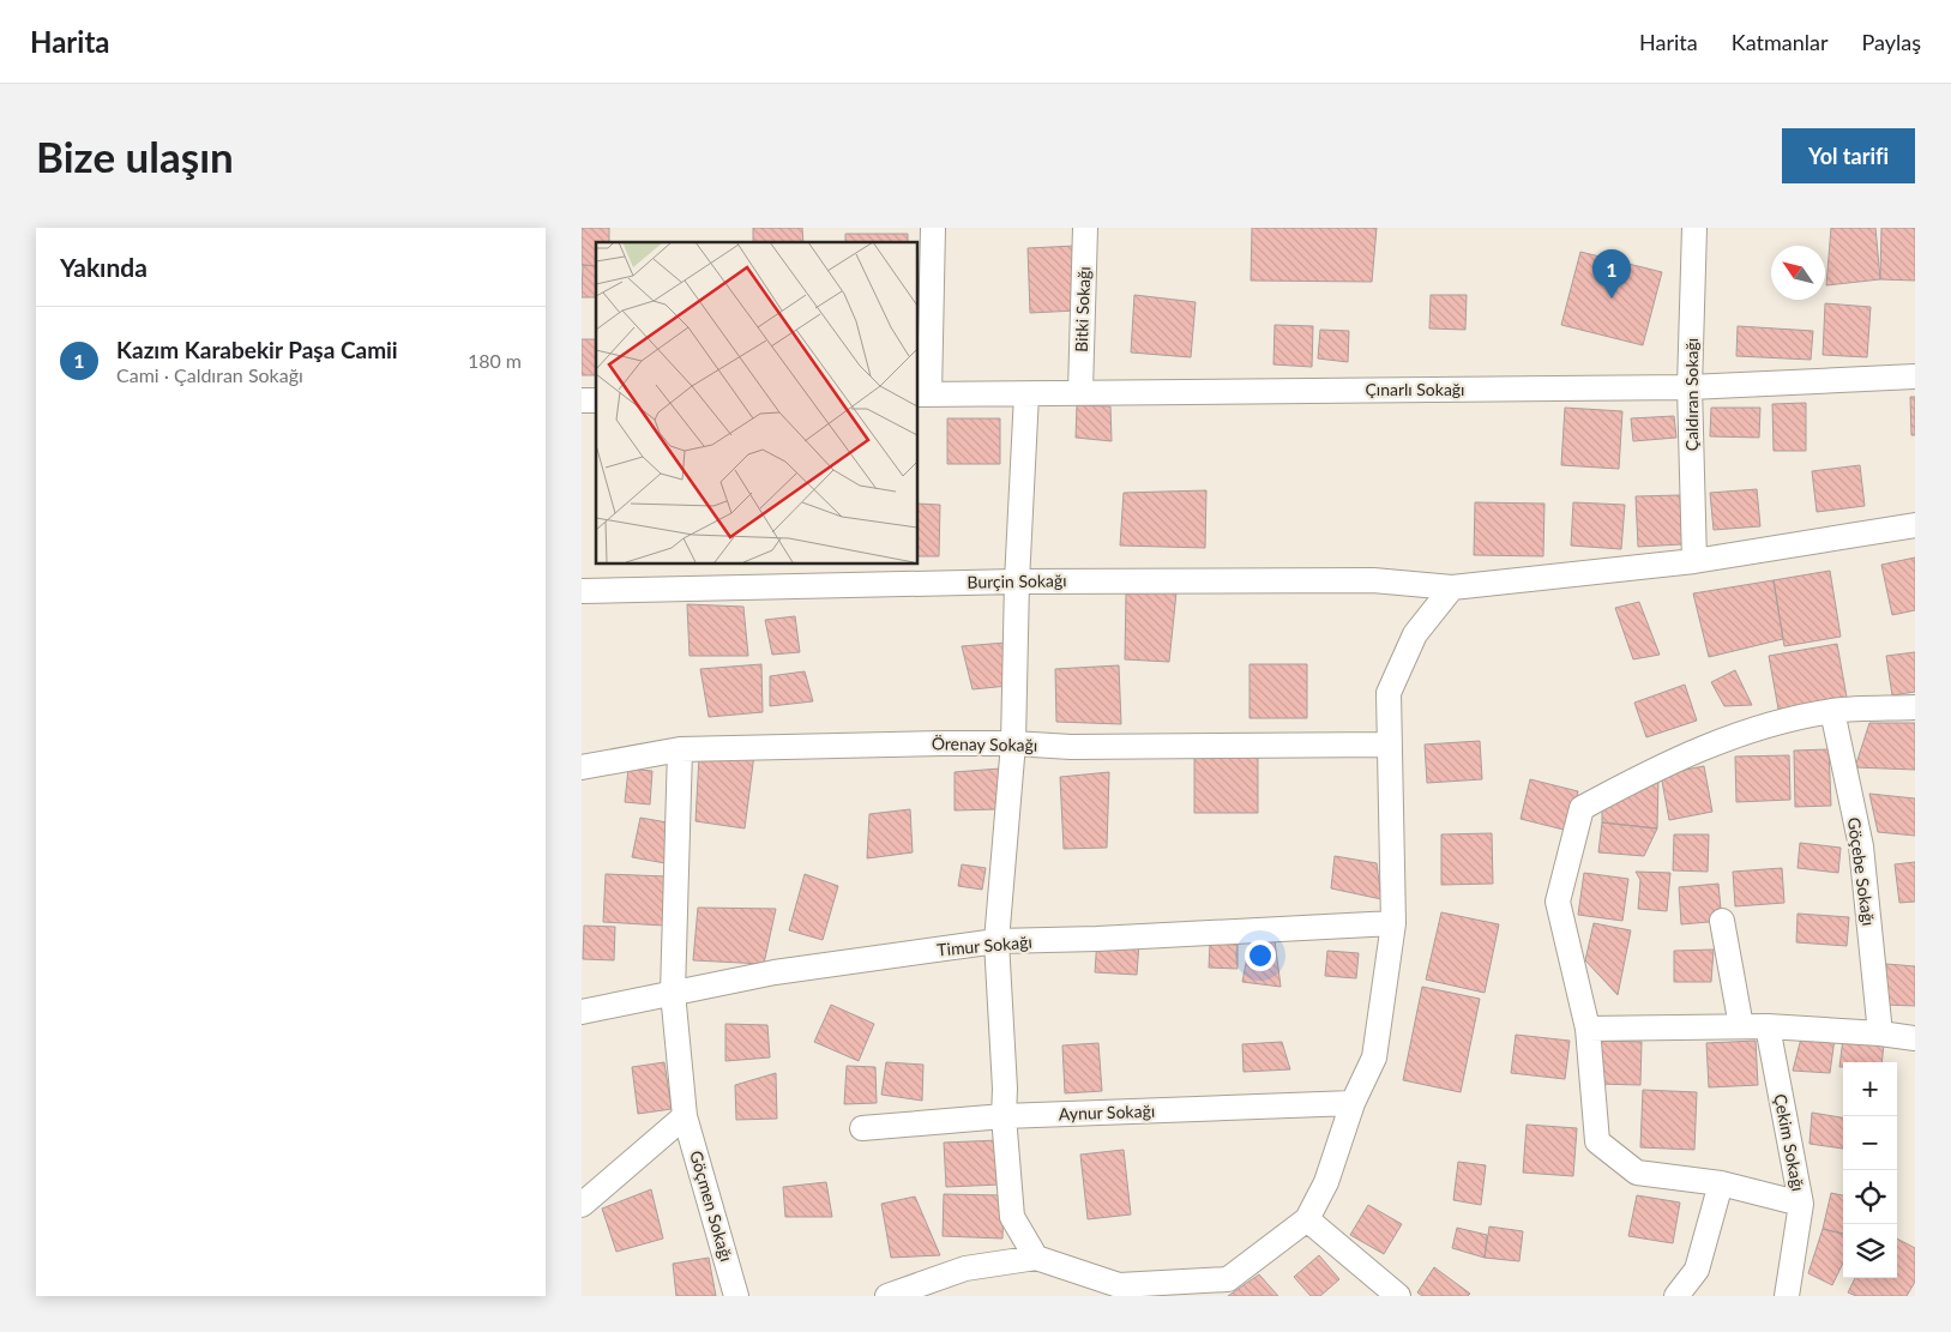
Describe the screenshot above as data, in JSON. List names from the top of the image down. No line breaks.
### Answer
{"streets":{"street":["Bitki Sokağı","Çınarlı Sokağı","Çaldıran Sokağı","Burçin Sokağı","Örenay Sokağı","Göçebe Sokağı","Timur Sokağı","Aynur Sokağı","Çekim Sokağı","Göçmen Sokağı"]},"crossings":[["Bitki Sokağı","Çınarlı Sokağı"],["Çınarlı Sokağı","Çaldıran Sokağı"],["Çaldıran Sokağı","Burçin Sokağı"],["Örenay Sokağı","Göçmen Sokağı"],["Timur Sokağı","Göçmen Sokağı"]],"north":"top left","page":{"header":"Harita","nav":["Harita","Katmanlar","Paylaş"],"buttons":"Yol tarifi","title":"Bize ulaşın","heading":"Yakında","pins":"1","list":[{"mark":"1","name":"Kazım Karabekir Paşa Camii","note":"Cami · Çaldıran Sokağı","value":"180 m"}],"map_buttons":["+","−"]}}
